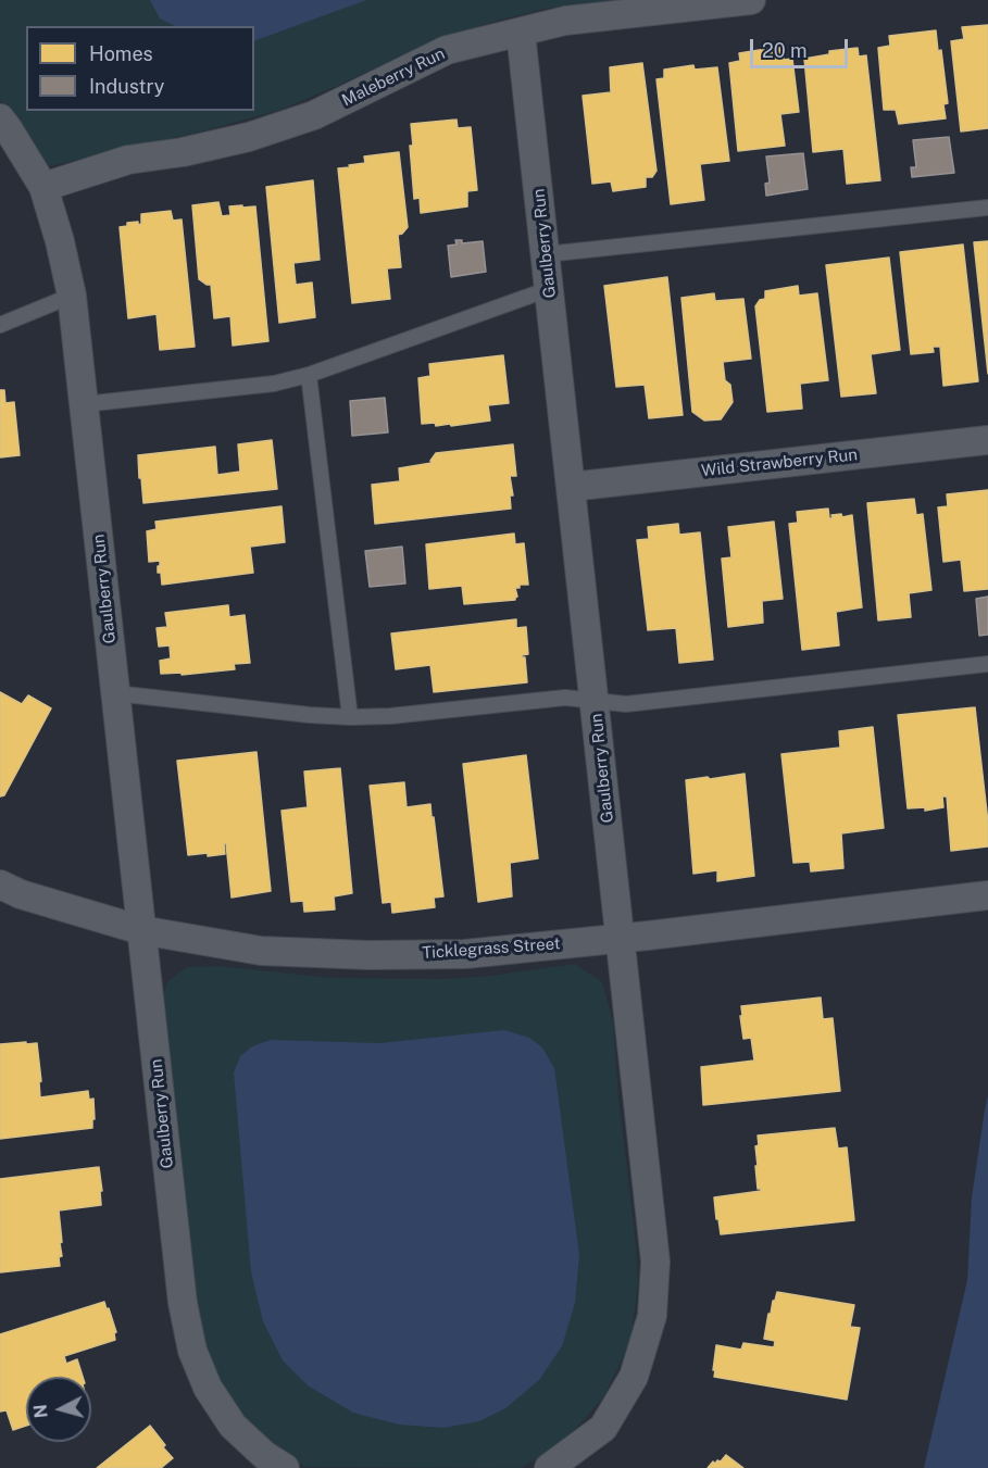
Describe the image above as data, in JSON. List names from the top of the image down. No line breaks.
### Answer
{"streets":{"street":["Maleberry Run","Gaulberry Run","Wild Strawberry Run","Ticklegrass Street"]},"crossings":[["Maleberry Run","Gaulberry Run"],["Gaulberry Run","Wild Strawberry Run"],["Gaulberry Run","Ticklegrass Street"]],"legend":["Homes","Industry"],"scale_bar":"20 m","north":"left"}
